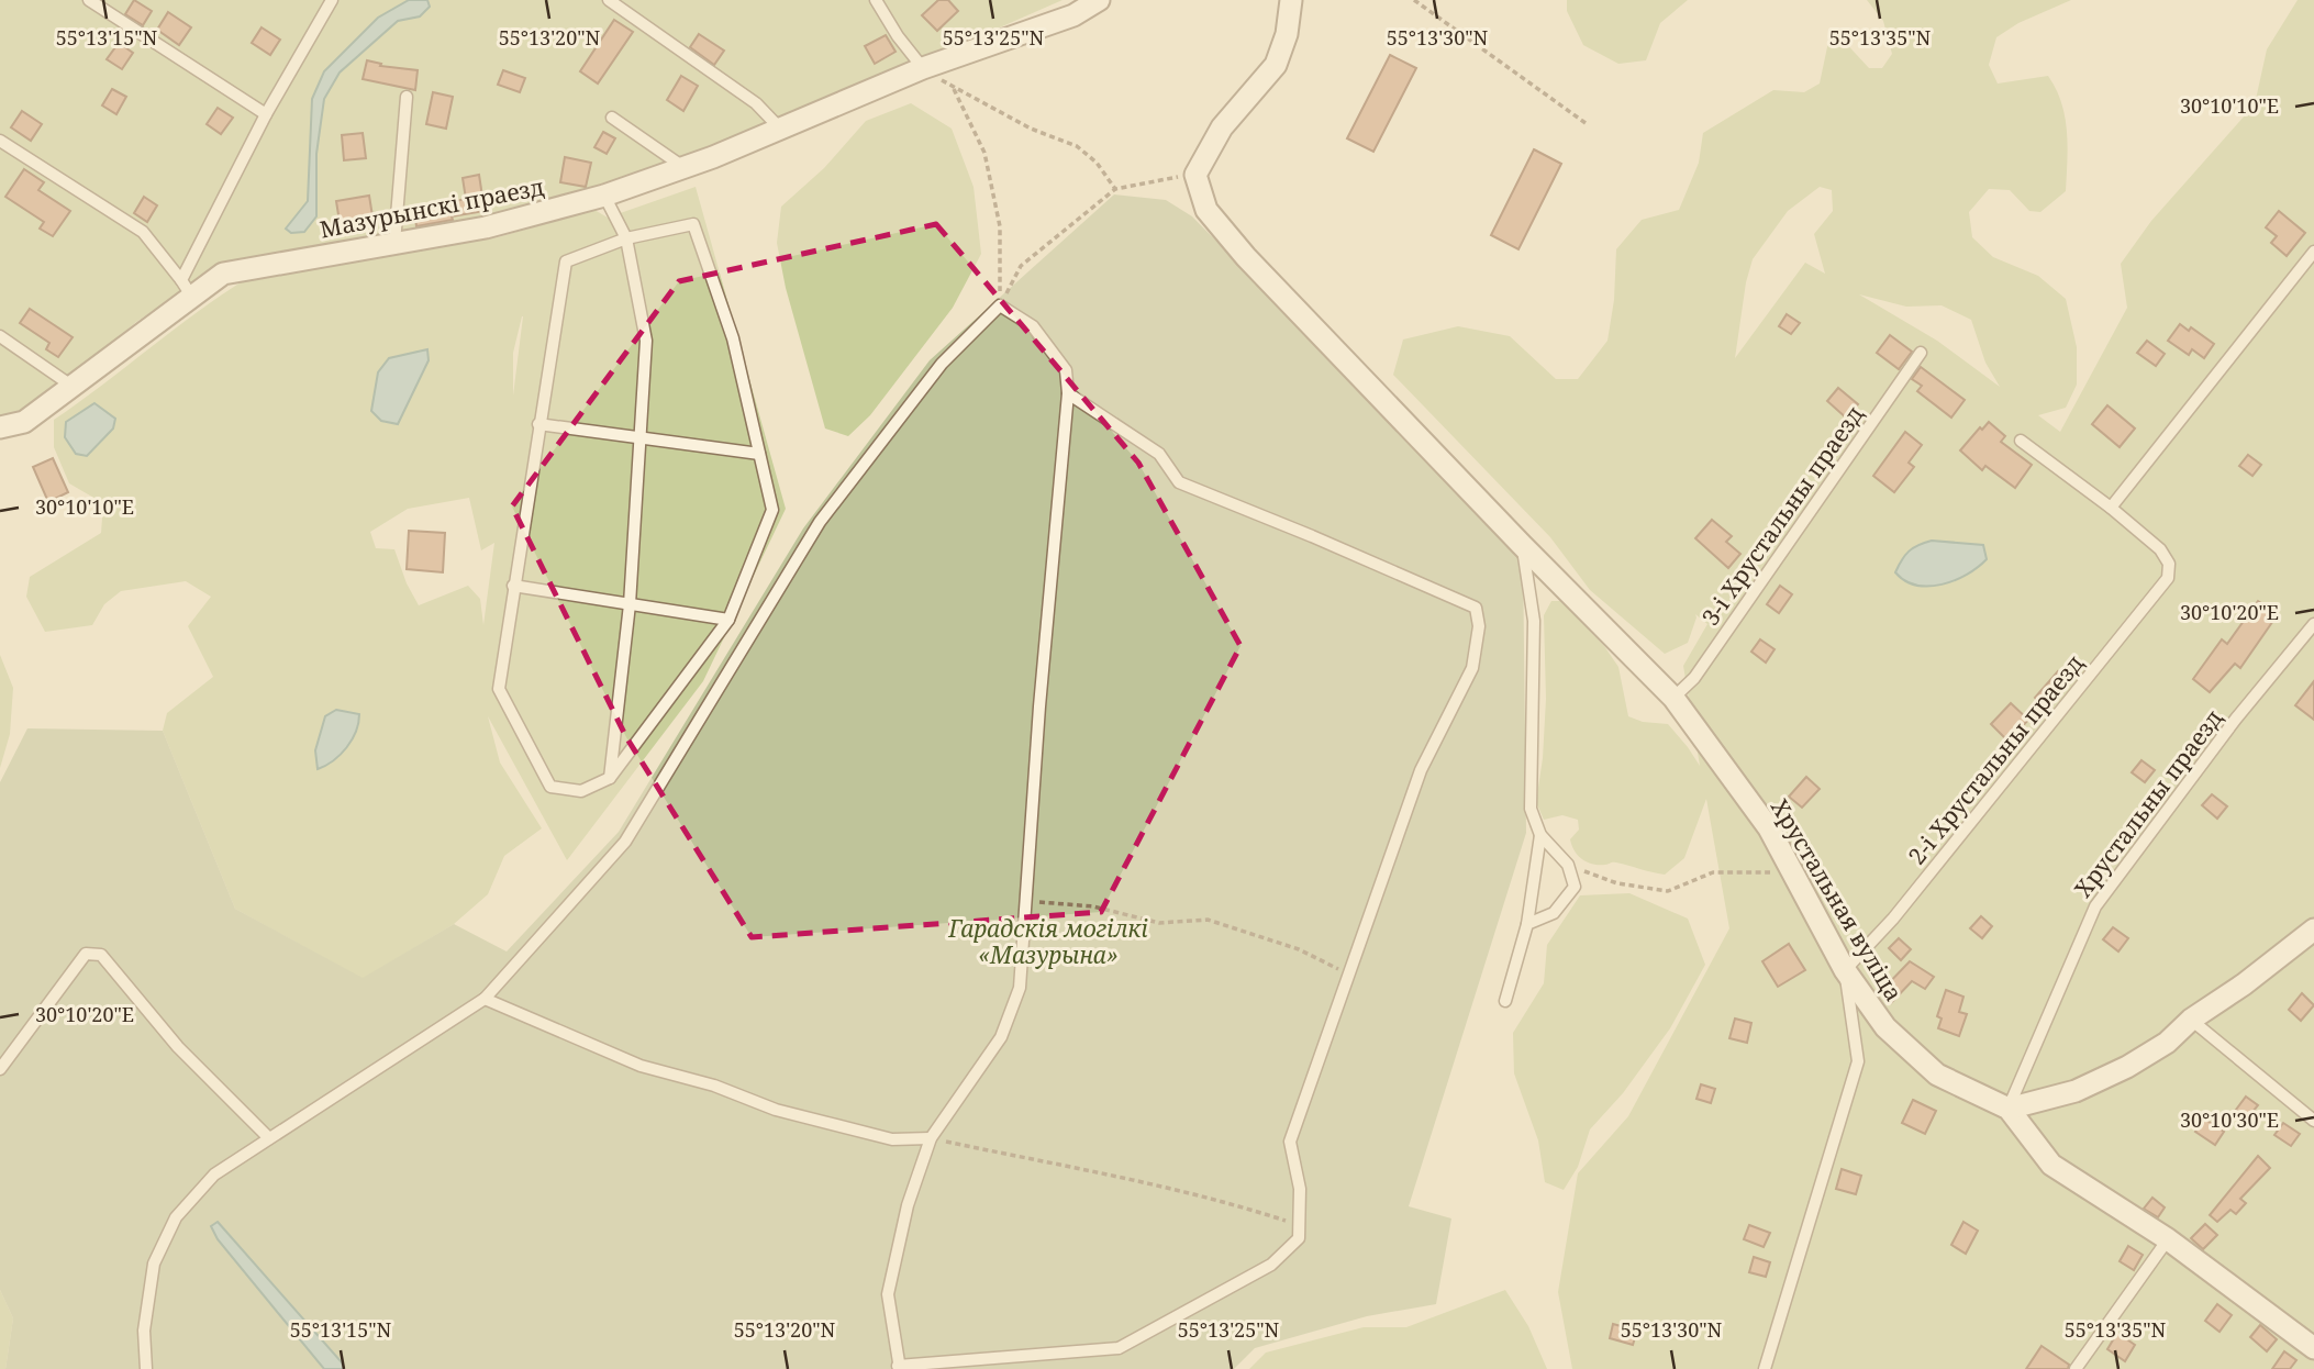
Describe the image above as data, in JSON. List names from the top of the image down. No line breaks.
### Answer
{"streets":{"street":["Мазурынскі праезд","Хрустальная вуліца"],"lane":["3-і Хрустальны праезд","2-і Хрустальны праезд","Хрустальны праезд"]},"crossings":[["3-і Хрустальны праезд","Хрустальная вуліца"],["2-і Хрустальны праезд","Хрустальная вуліца"],["Хрустальны праезд","Хрустальная вуліца"]],"parks":["Гарадскія могілкі «Мазурына»"],"coordinates":["55°13'15\"N","55°13'20\"N","55°13'25\"N","55°13'30\"N","55°13'35\"N","30°10'10\"E","30°10'20\"E","30°10'30\"E"]}
